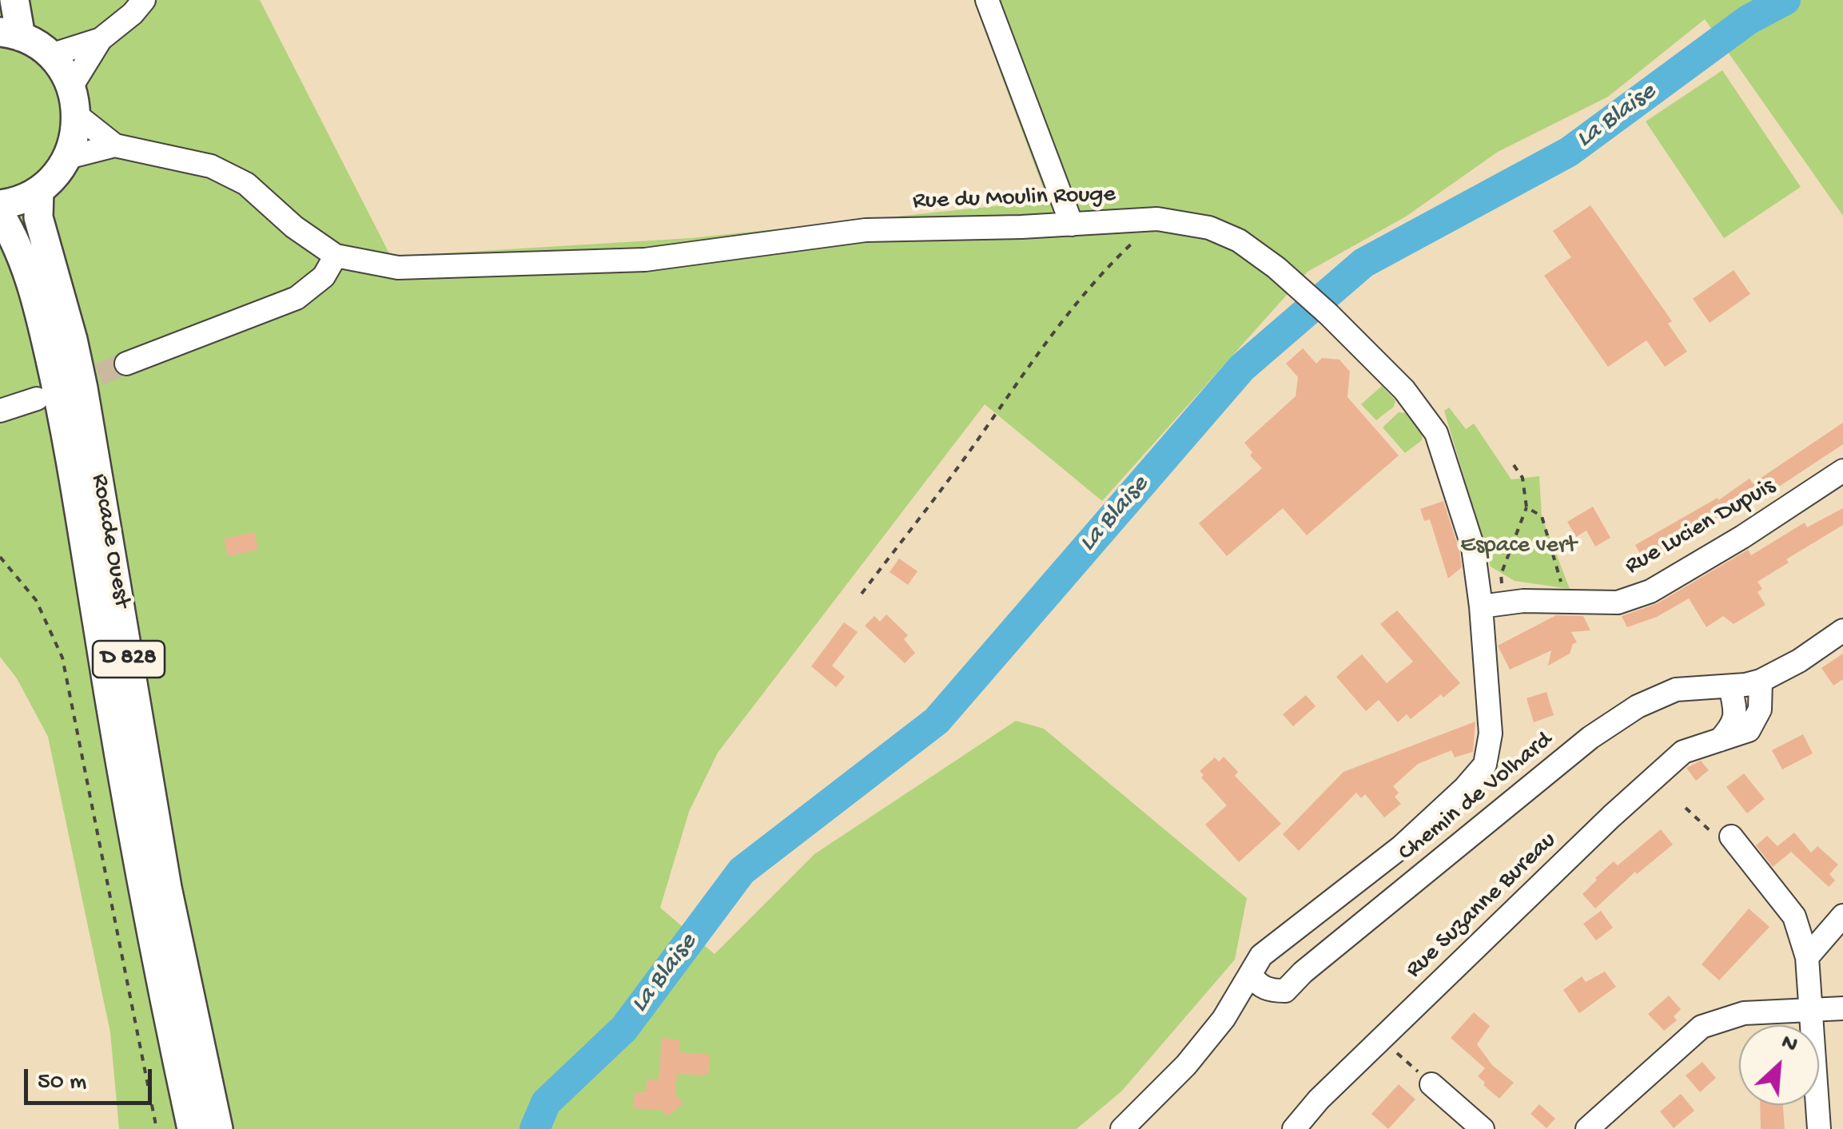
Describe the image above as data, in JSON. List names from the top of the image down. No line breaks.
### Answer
{"streets":{"main road":["Rocade Ouest","D 828"],"street":["Rue du Moulin Rouge","Rue Lucien Dupuis","Chemin de Volhard","Rue Suzanne Bureau"]},"crossings":[["Rue du Moulin Rouge","Rue Lucien Dupuis"],["Rue du Moulin Rouge","Chemin de Volhard"],["Rue Lucien Dupuis","Chemin de Volhard"],["Chemin de Volhard","Rue Suzanne Bureau"]],"water":["La Blaise"],"parks":["Espace vert"],"scale_bar":"50 m","north":"top right"}
